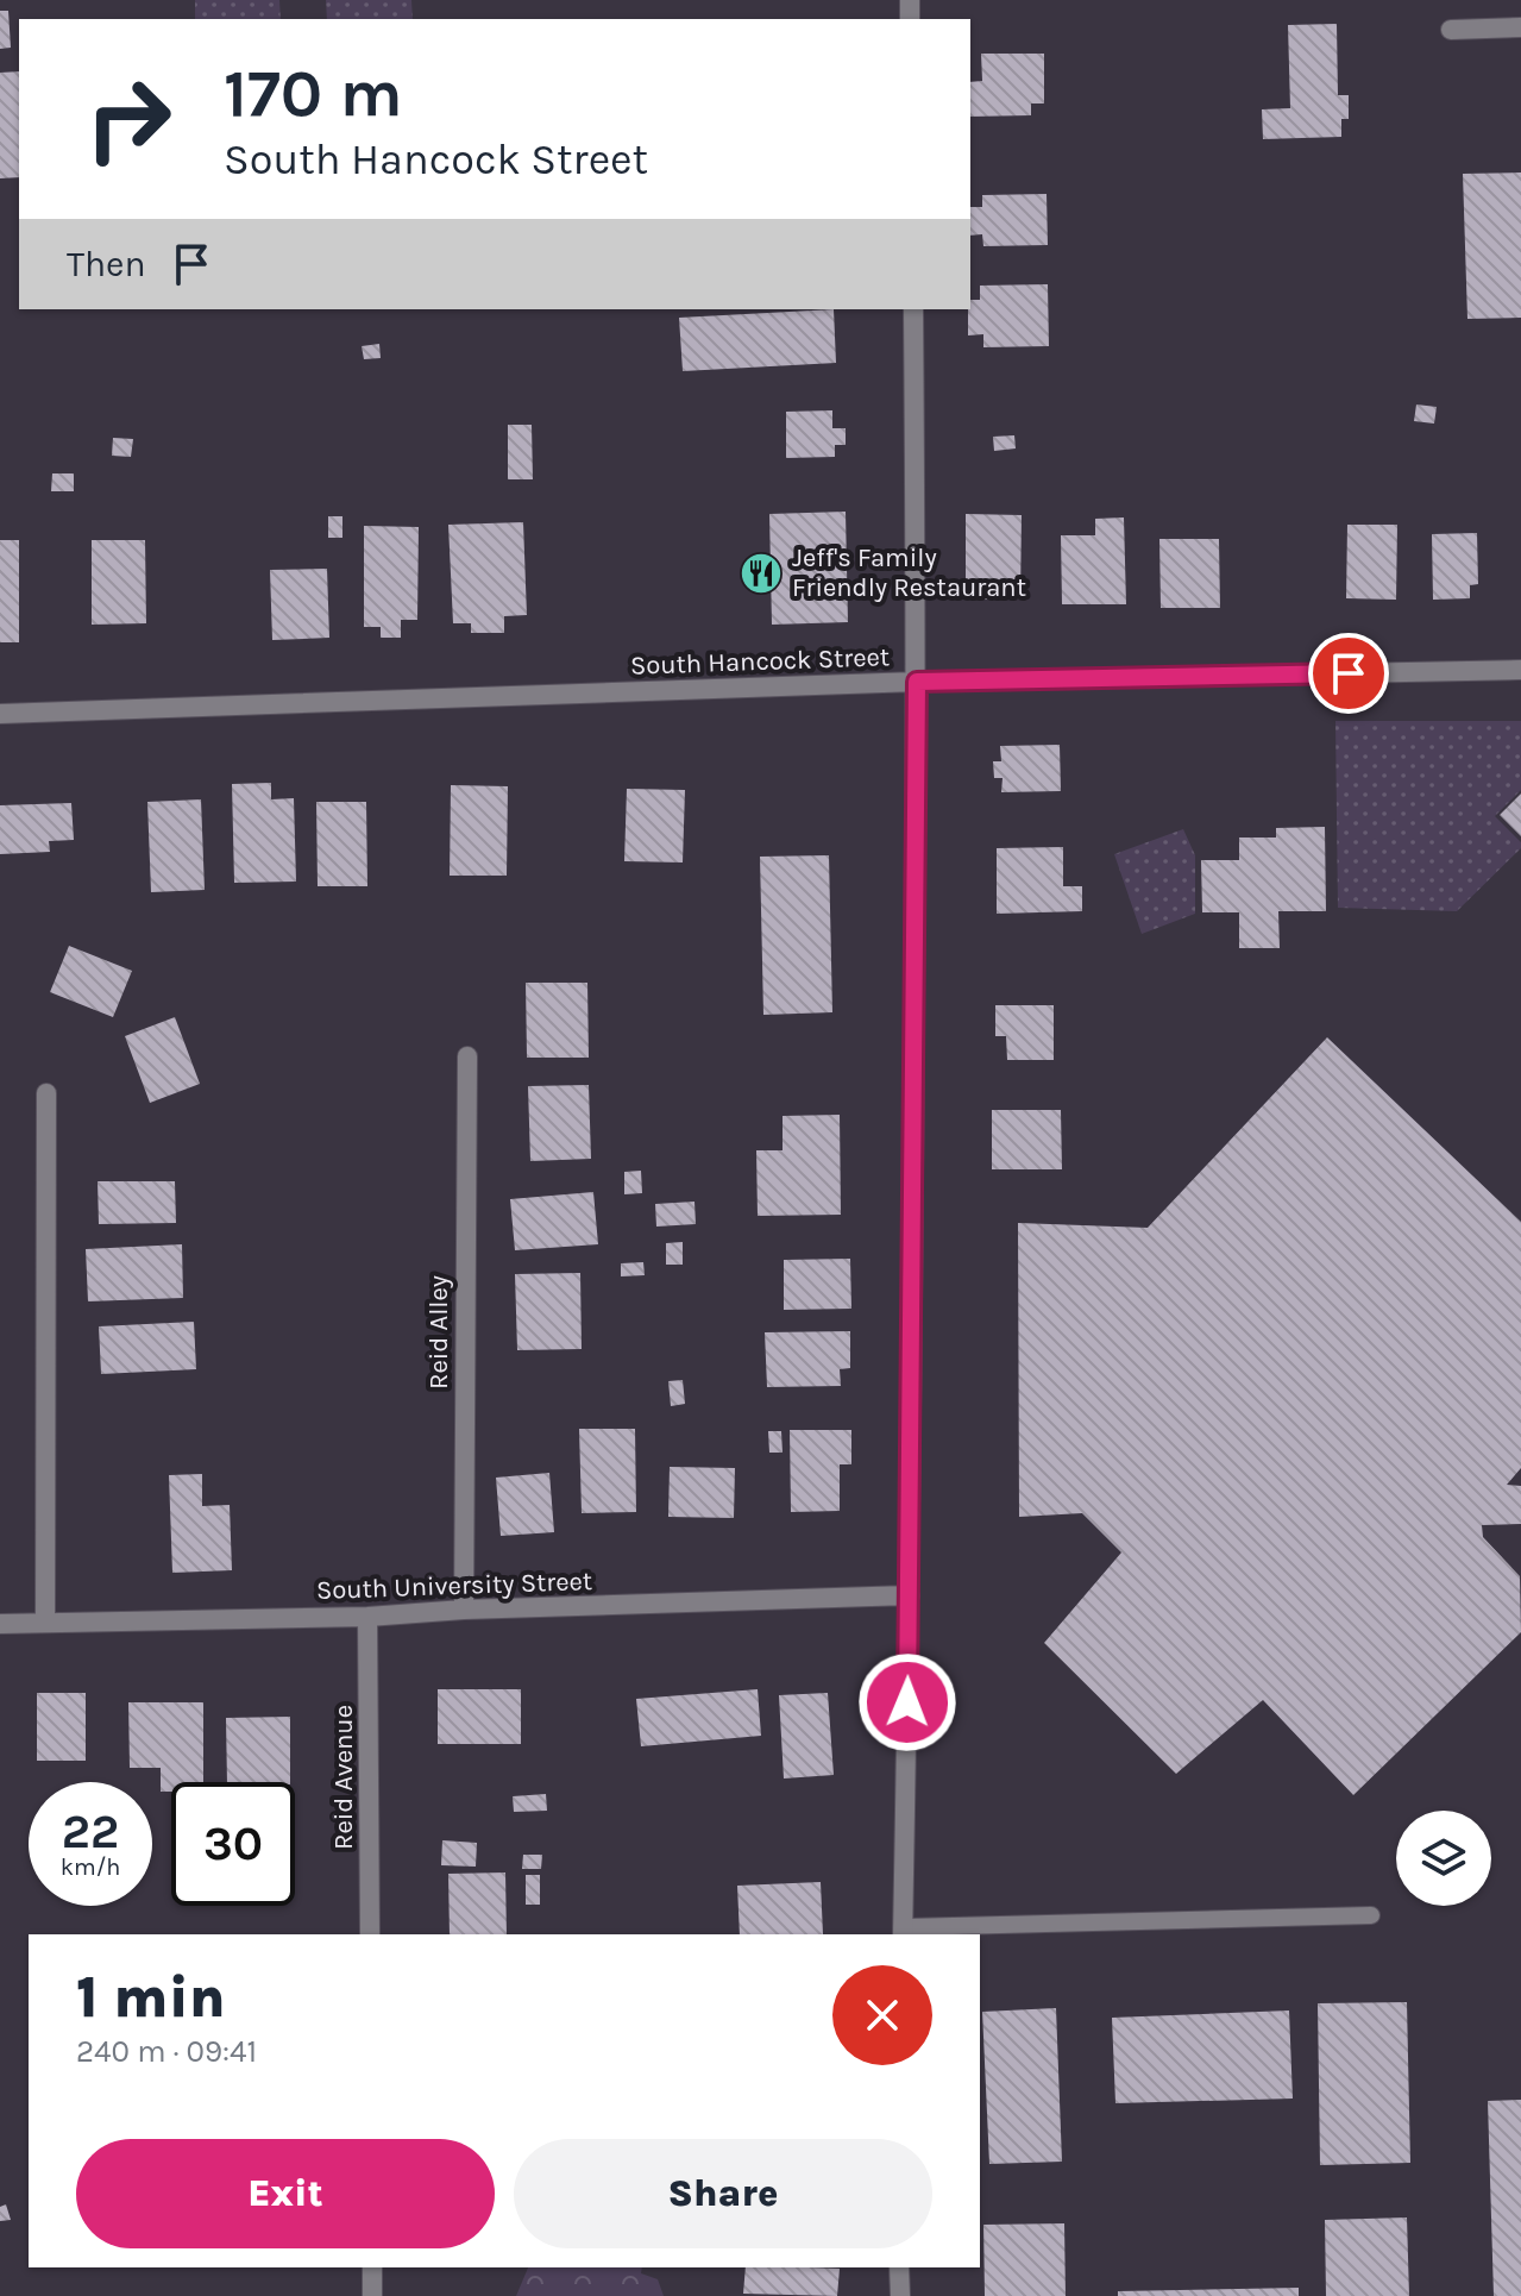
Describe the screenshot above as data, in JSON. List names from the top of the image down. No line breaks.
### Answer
{"streets":{"street":["South Hancock Street","Reid Alley","South University Street","Reid Avenue"]},"crossings":[["Reid Alley","South University Street"],["South University Street","Reid Avenue"]],"places":{"restaurant":["Jeff's Family Friendly Restaurant"]},"page":{"turn":["170 m","South Hancock Street"],"then":"Then","speed":"22 km/h","limit":"30","heading":["1 min","240 m · 09:41"],"buttons":["Exit","Share"]}}
